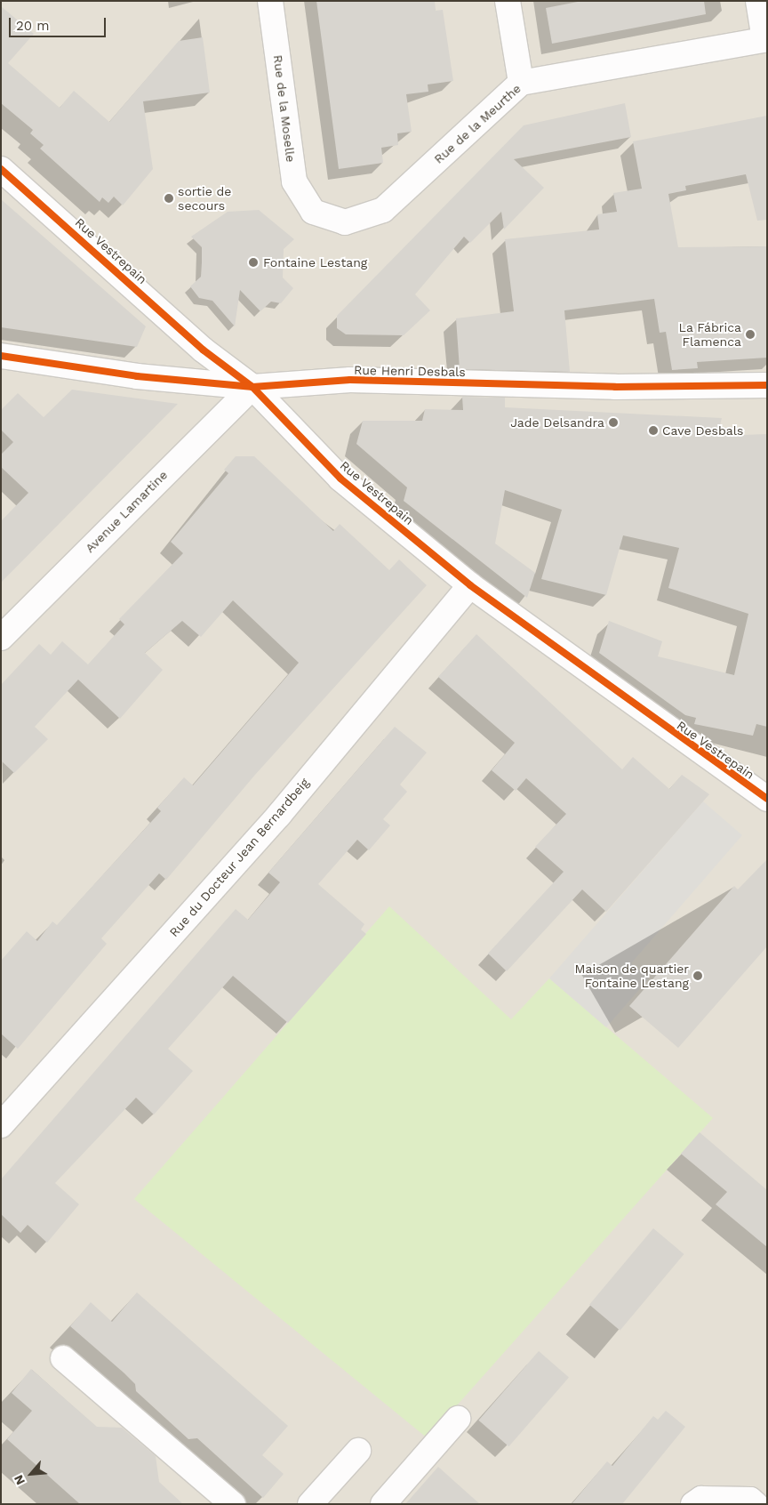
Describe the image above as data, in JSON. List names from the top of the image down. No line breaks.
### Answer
{"streets":{"street":["Rue de la Moselle","Rue de la Meurthe","Rue Vestrepain","Rue Henri Desbals","Avenue Lamartine","Rue du Docteur Jean Bernardbeig"]},"crossings":[["Rue de la Moselle","Rue de la Meurthe"],["Rue Vestrepain","Rue Henri Desbals"],["Rue Vestrepain","Avenue Lamartine"],["Rue Vestrepain","Rue du Docteur Jean Bernardbeig"],["Rue Henri Desbals","Avenue Lamartine"]],"places":["sortie de secours","Fontaine Lestang","La Fábrica Flamenca","Jade Delsandra","Cave Desbals","Maison de quartier Fontaine Lestang"],"scale_bar":"20 m","north":"bottom left"}
